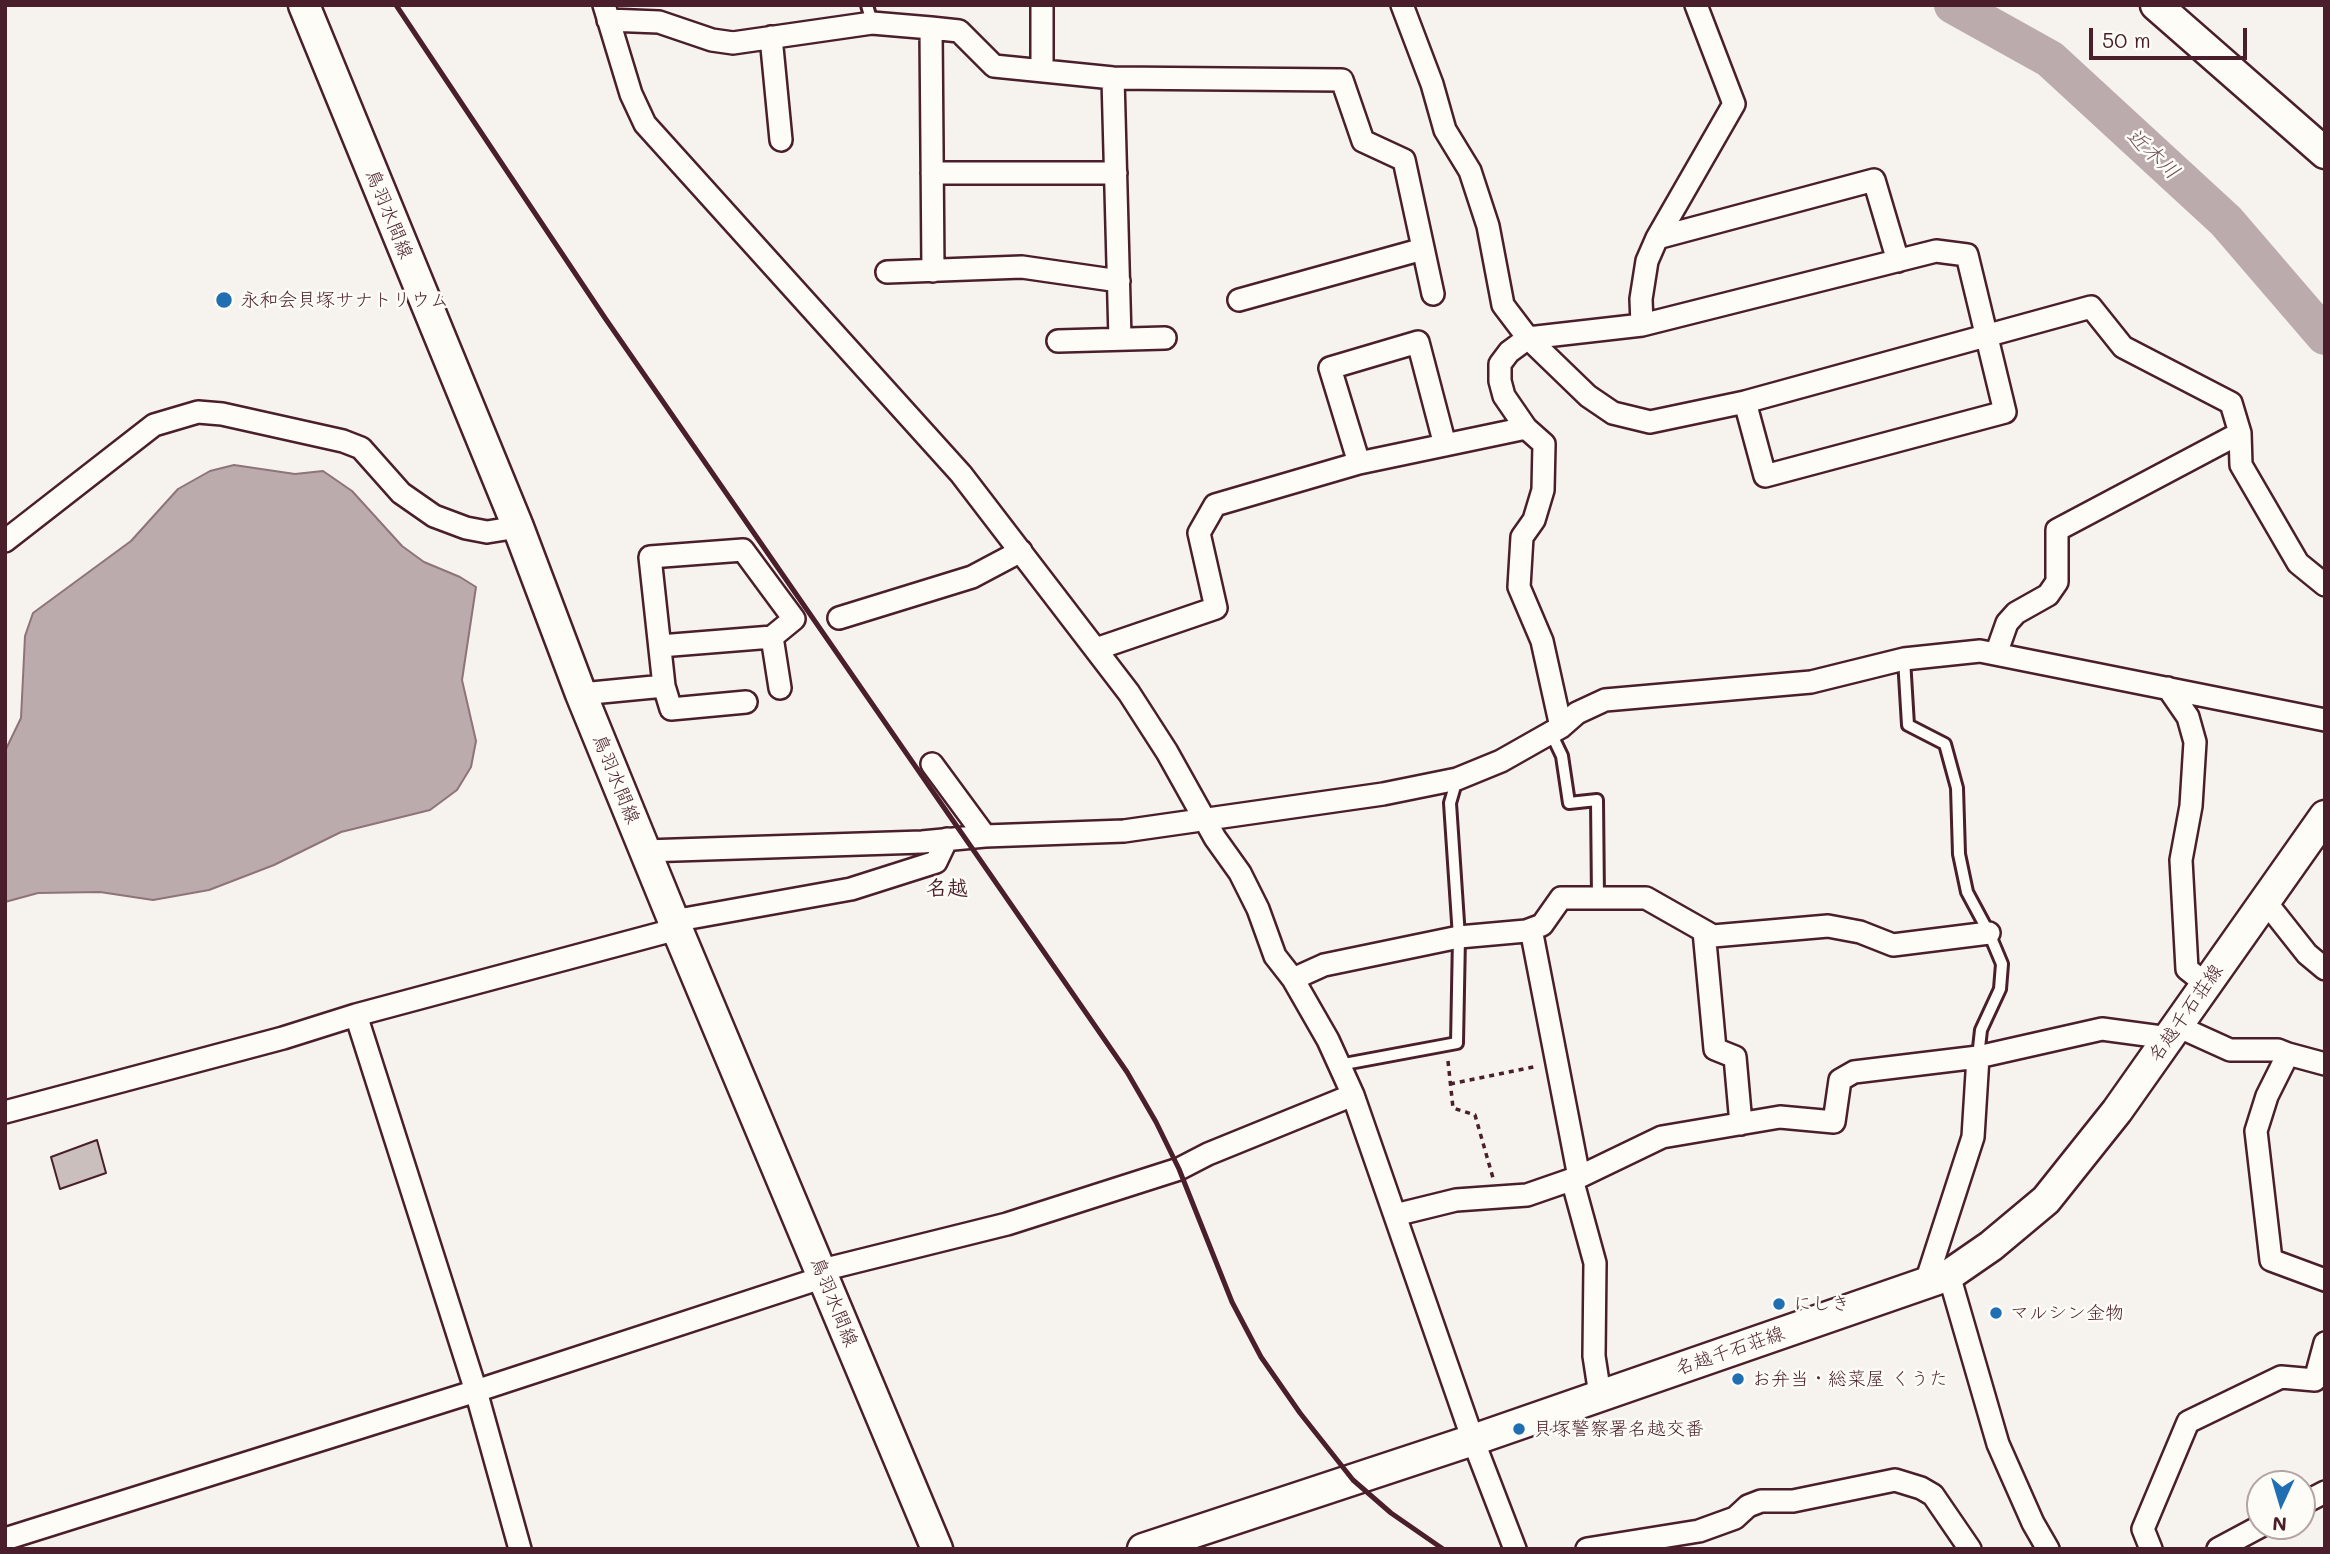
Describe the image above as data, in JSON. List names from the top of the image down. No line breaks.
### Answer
{"streets":{"street":["鳥羽水間線","名越千石荘線"]},"districts":["名越"],"water":["近木川"],"places":["永和会貝塚サナトリウム","にしき","マルシン金物","お弁当・総菜屋 くうた","貝塚警察署名越交番"],"scale_bar":"50 m","north":"bottom"}
